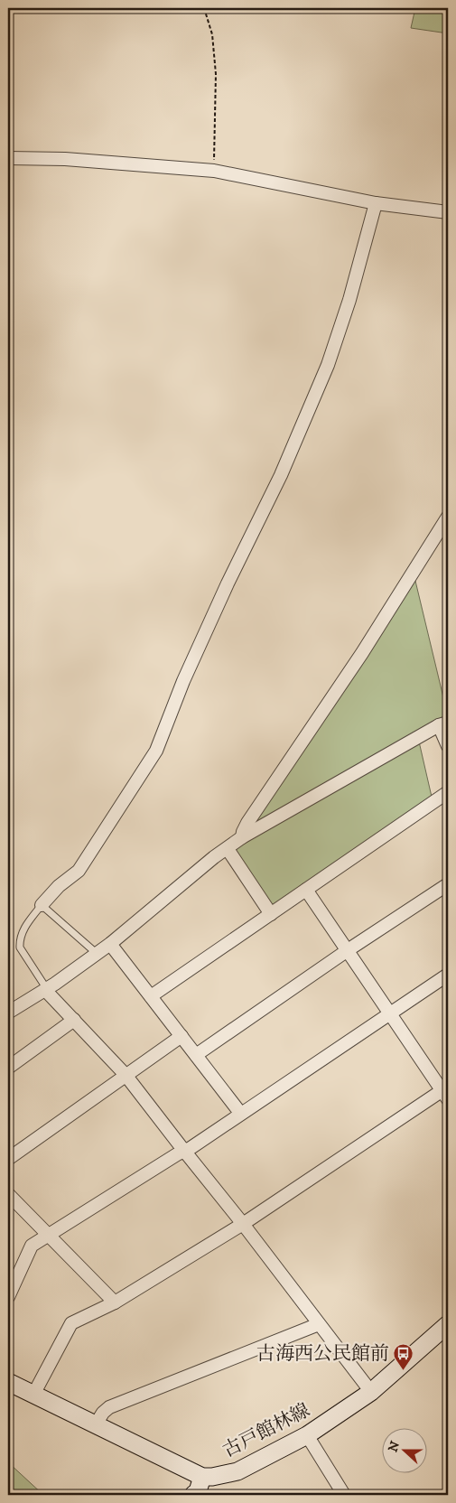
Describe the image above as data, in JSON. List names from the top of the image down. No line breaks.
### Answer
{"streets":{"main road":["古戸館林線"]},"places":{"bus stop":["古海西公民館前"]},"north":"left"}
